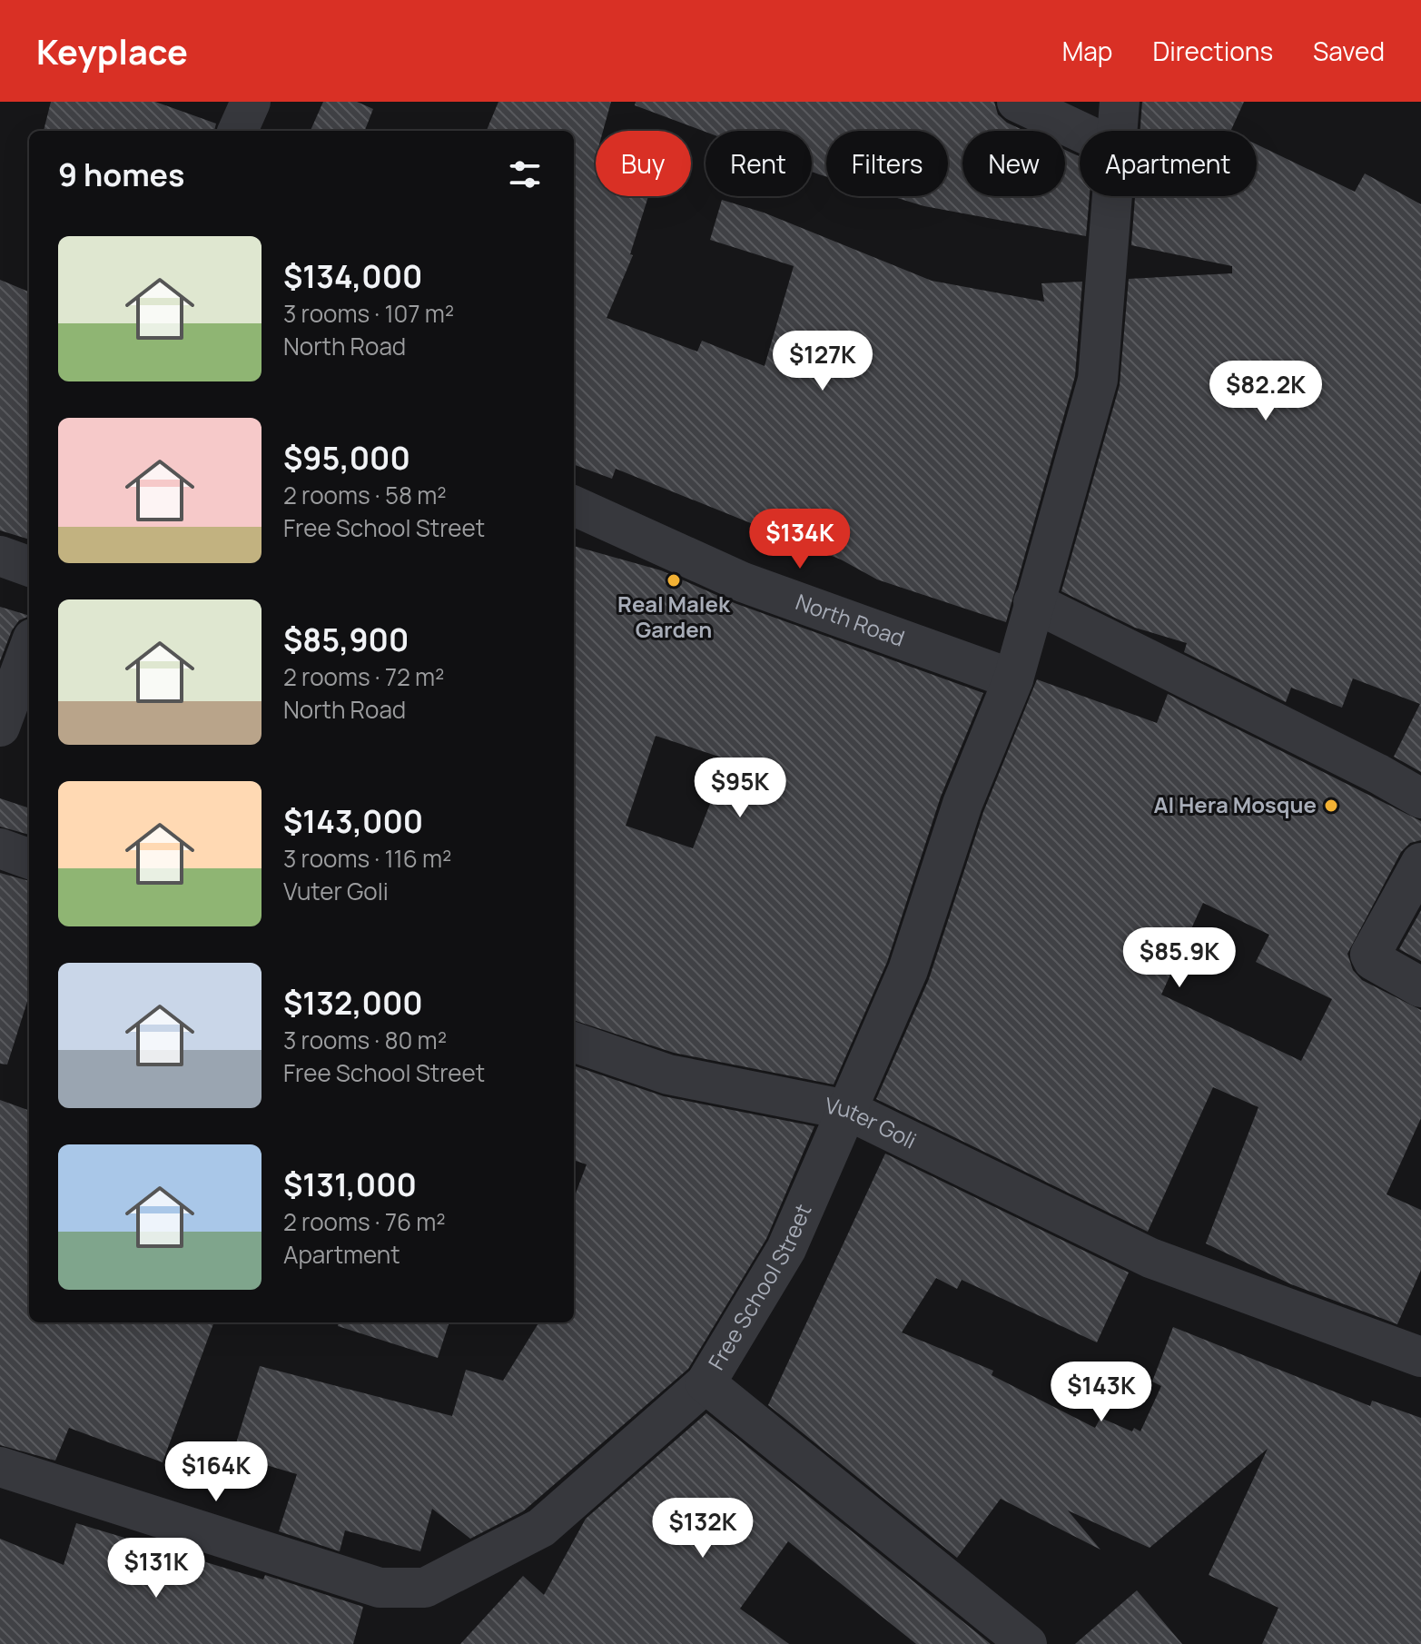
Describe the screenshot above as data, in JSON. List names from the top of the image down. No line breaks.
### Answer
{"streets":{"street":["North Road","Vuter Goli","Free School Street"]},"crossings":[["North Road","Free School Street"],["Vuter Goli","Free School Street"]],"places":["Real Malek Garden","Al Hera Mosque"],"page":{"header":"Keyplace","nav":["Map","Directions","Saved"],"chip":["Buy","Rent","Filters","New","Apartment"],"heading":"9 homes","list":[{"name":"$134,000","note":"3 rooms · 107 m² · North Road"},{"name":"$95,000","note":"2 rooms · 58 m² · Free School Street"},{"name":"$85,900","note":"2 rooms · 72 m² · North Road"},{"name":"$143,000","note":"3 rooms · 116 m² · Vuter Goli"},{"name":"$132,000","note":"3 rooms · 80 m² · Free School Street"},{"name":"$131,000","note":"2 rooms · 76 m² · Apartment"}],"price":["$127K","$82.2K","$134K","$95K","$85.9K","$143K","$164K","$132K","$131K"]}}
